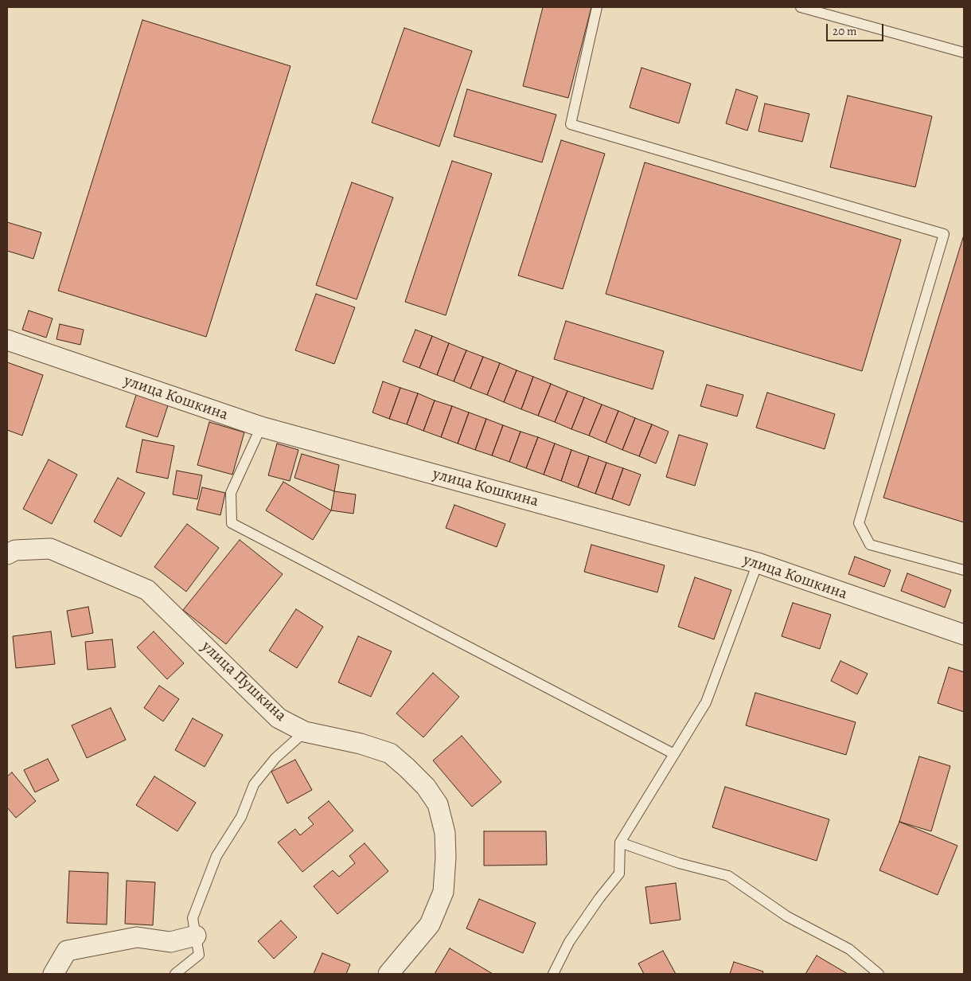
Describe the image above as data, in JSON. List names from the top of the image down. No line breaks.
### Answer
{"streets":{"street":["улица Кошкина","улица Пушкина"]},"scale_bar":"20 m"}
